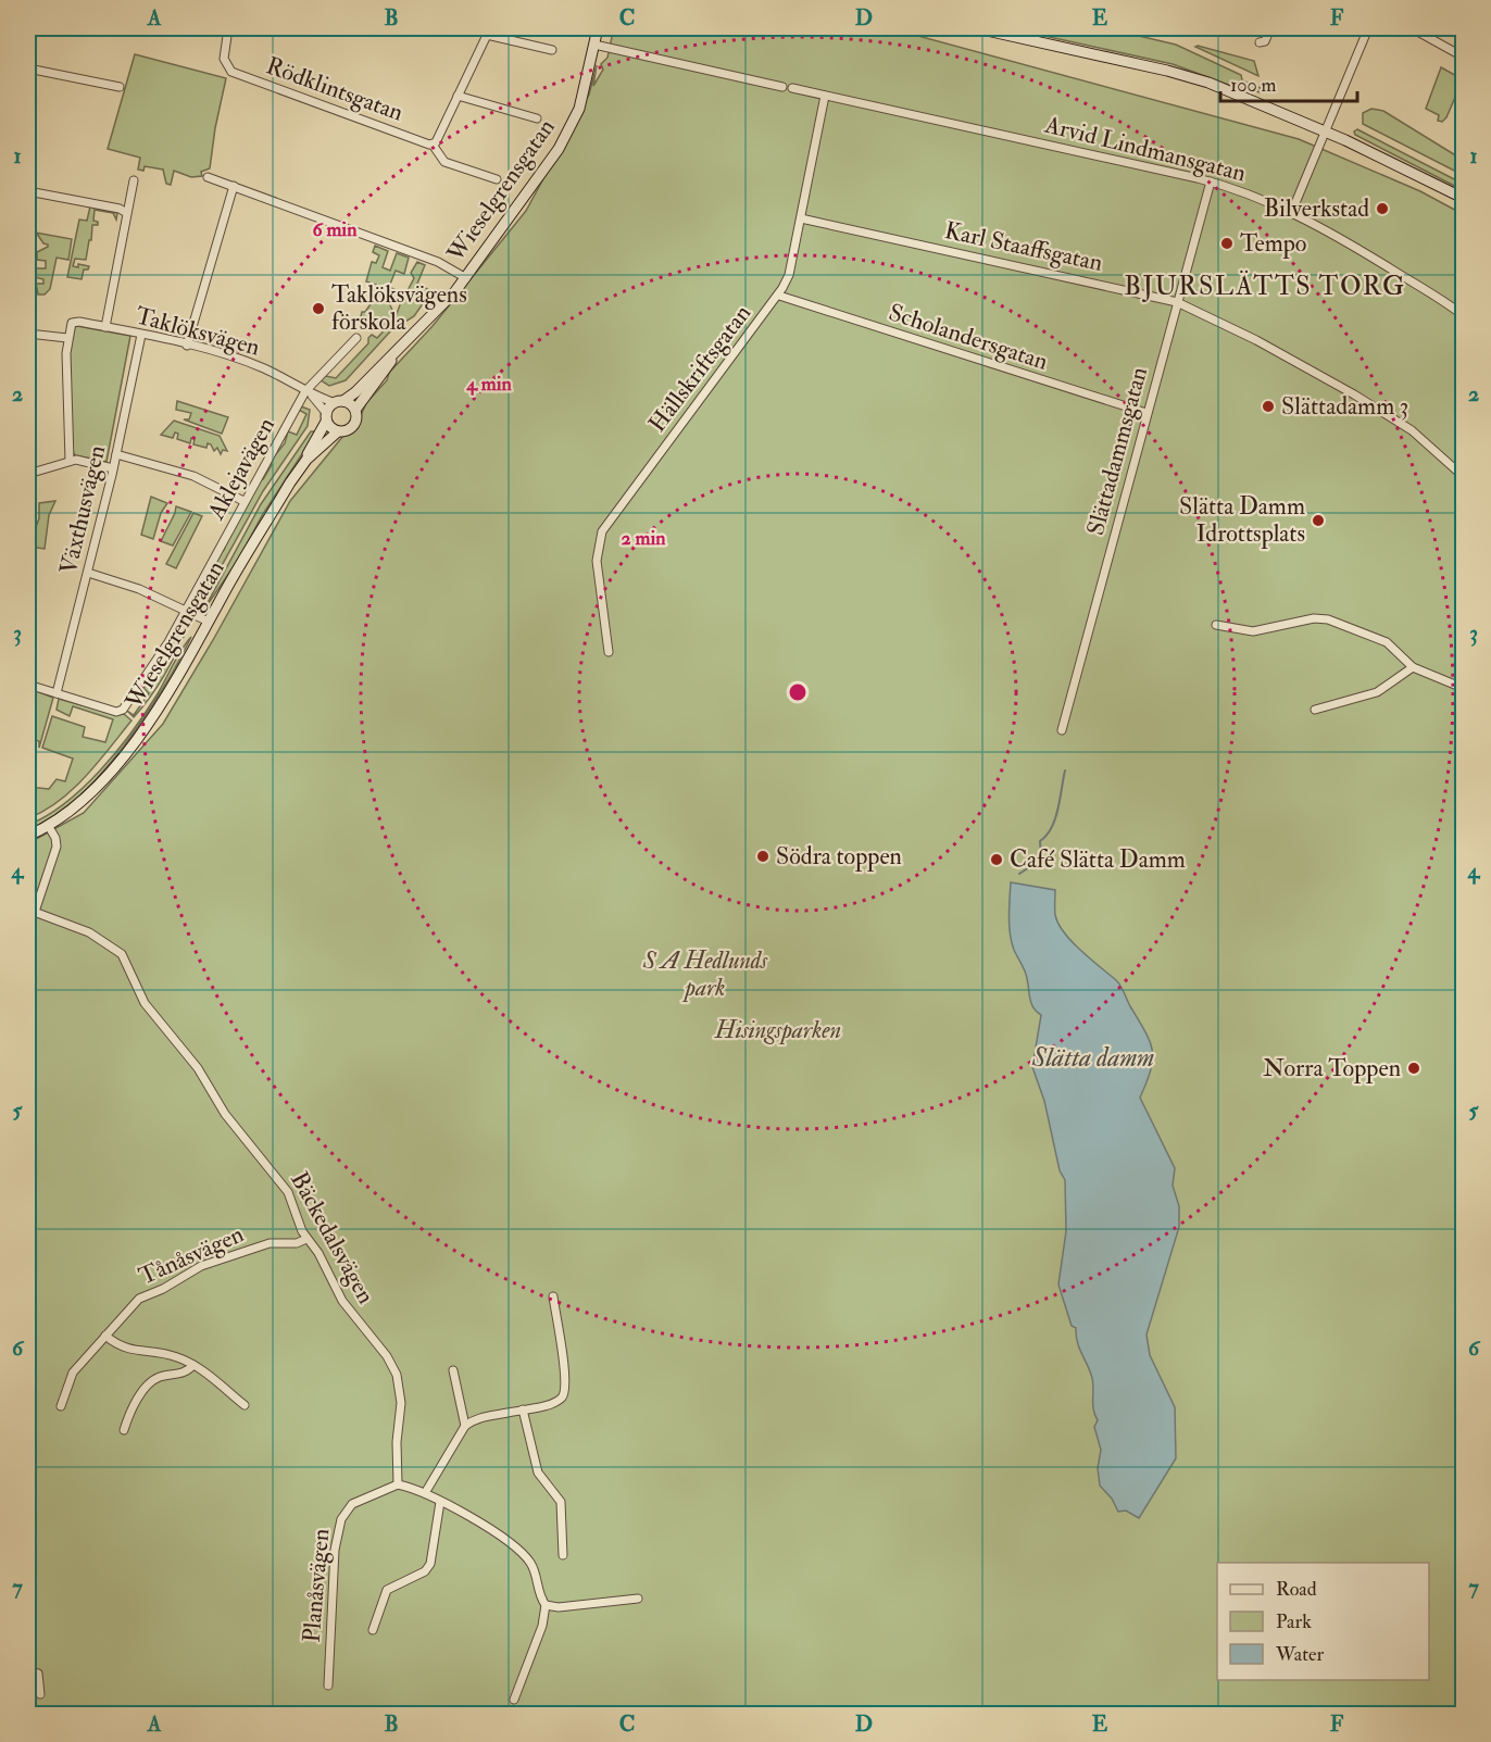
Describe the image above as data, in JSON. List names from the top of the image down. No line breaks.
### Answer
{"streets":{"street":["Rödklintsgatan","Arvid Lindmansgatan","Wieselgrensgatan","Karl Staaffsgatan","Taklöksvägen","Scholandersgatan","Hällskriftsgatan","Slättadammsgatan","Aklejavägen","Växthusvägen","Bäckedalsvägen","Tånåsvägen","Planåsvägen"]},"crossings":[["Arvid Lindmansgatan","Hällskriftsgatan"],["Arvid Lindmansgatan","Slättadammsgatan"],["Wieselgrensgatan","Taklöksvägen"],["Wieselgrensgatan","Bäckedalsvägen"],["Karl Staaffsgatan","Hällskriftsgatan"],["Karl Staaffsgatan","Slättadammsgatan"],["Taklöksvägen","Aklejavägen"],["Taklöksvägen","Växthusvägen"],["Scholandersgatan","Hällskriftsgatan"],["Scholandersgatan","Slättadammsgatan"],["Aklejavägen","Växthusvägen"],["Bäckedalsvägen","Tånåsvägen"],["Bäckedalsvägen","Planåsvägen"]],"districts":["BJURSLÄTTS TORG"],"water":["Slätta damm"],"parks":["S A Hedlunds park","Hisingsparken"],"places":["Bilverkstad","Tempo","Taklöksvägens förskola","Slättadamm 3","Slätta Damm Idrottsplats","Södra toppen","Café Slätta Damm","Norra Toppen"],"legend":["Road","Park","Water"],"scale_bar":"100 m","grid":{"columns":["A","B","C","D","E","F"],"rows":["1","2","3","4","5","6","7"]},"rings":["6 min","4 min","2 min"]}
